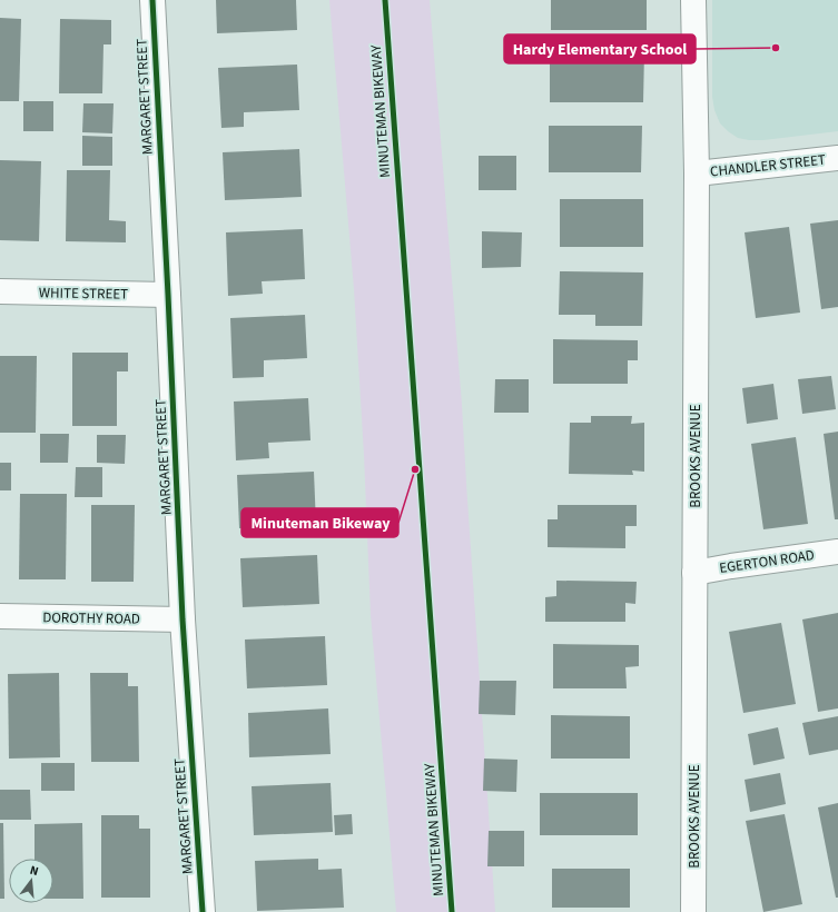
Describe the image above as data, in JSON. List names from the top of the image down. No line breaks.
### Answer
{"streets":{"street":["MARGARET STREET","CHANDLER STREET","WHITE STREET","BROOKS AVENUE","EGERTON ROAD","DOROTHY ROAD"],"cycle path":["MINUTEMAN BIKEWAY"]},"crossings":[["MARGARET STREET","WHITE STREET"],["MARGARET STREET","DOROTHY ROAD"],["CHANDLER STREET","BROOKS AVENUE"],["BROOKS AVENUE","EGERTON ROAD"]],"places":["Hardy Elementary School","Minuteman Bikeway"],"north":"top"}
